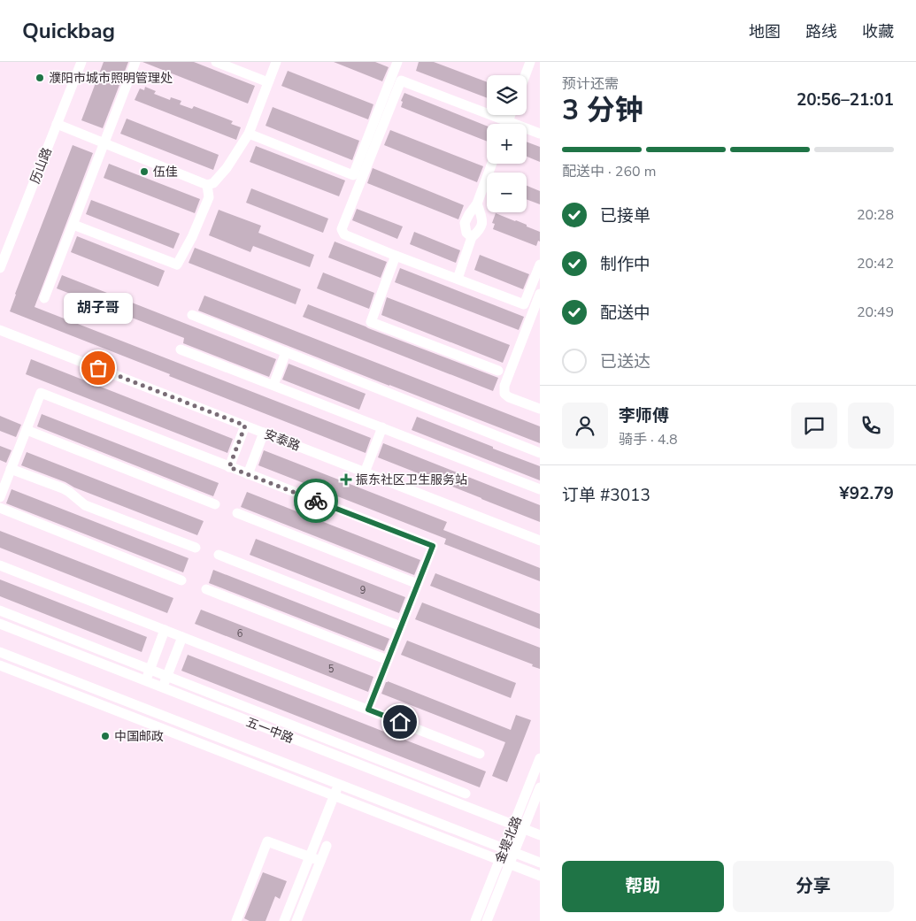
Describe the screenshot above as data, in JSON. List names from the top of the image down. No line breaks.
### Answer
{"streets":{"street":["历山路","安泰路","五一中路","金堤北路"]},"crossings":[["五一中路","金堤北路"]],"places":{"other":["濮阳市城市照明管理处","伍佳","胡子哥","中国邮政"],"health":["振东社区卫生服务站"]},"house_numbers":["9","6","5"],"page":{"header":"Quickbag","nav":["地图","路线","收藏"],"heading":["3 分钟","预计还需","20:56–21:01"],"panel":["李师傅","骑手 · 4.8","订单 #3013","¥92.79"],"map_buttons":["+","−"],"bar":"配送中 · 260 m","list":[["已接单","20:28"],["制作中","20:42"],["配送中","20:49"],"已送达"],"bubble":"胡子哥","buttons":["帮助","分享"]}}
